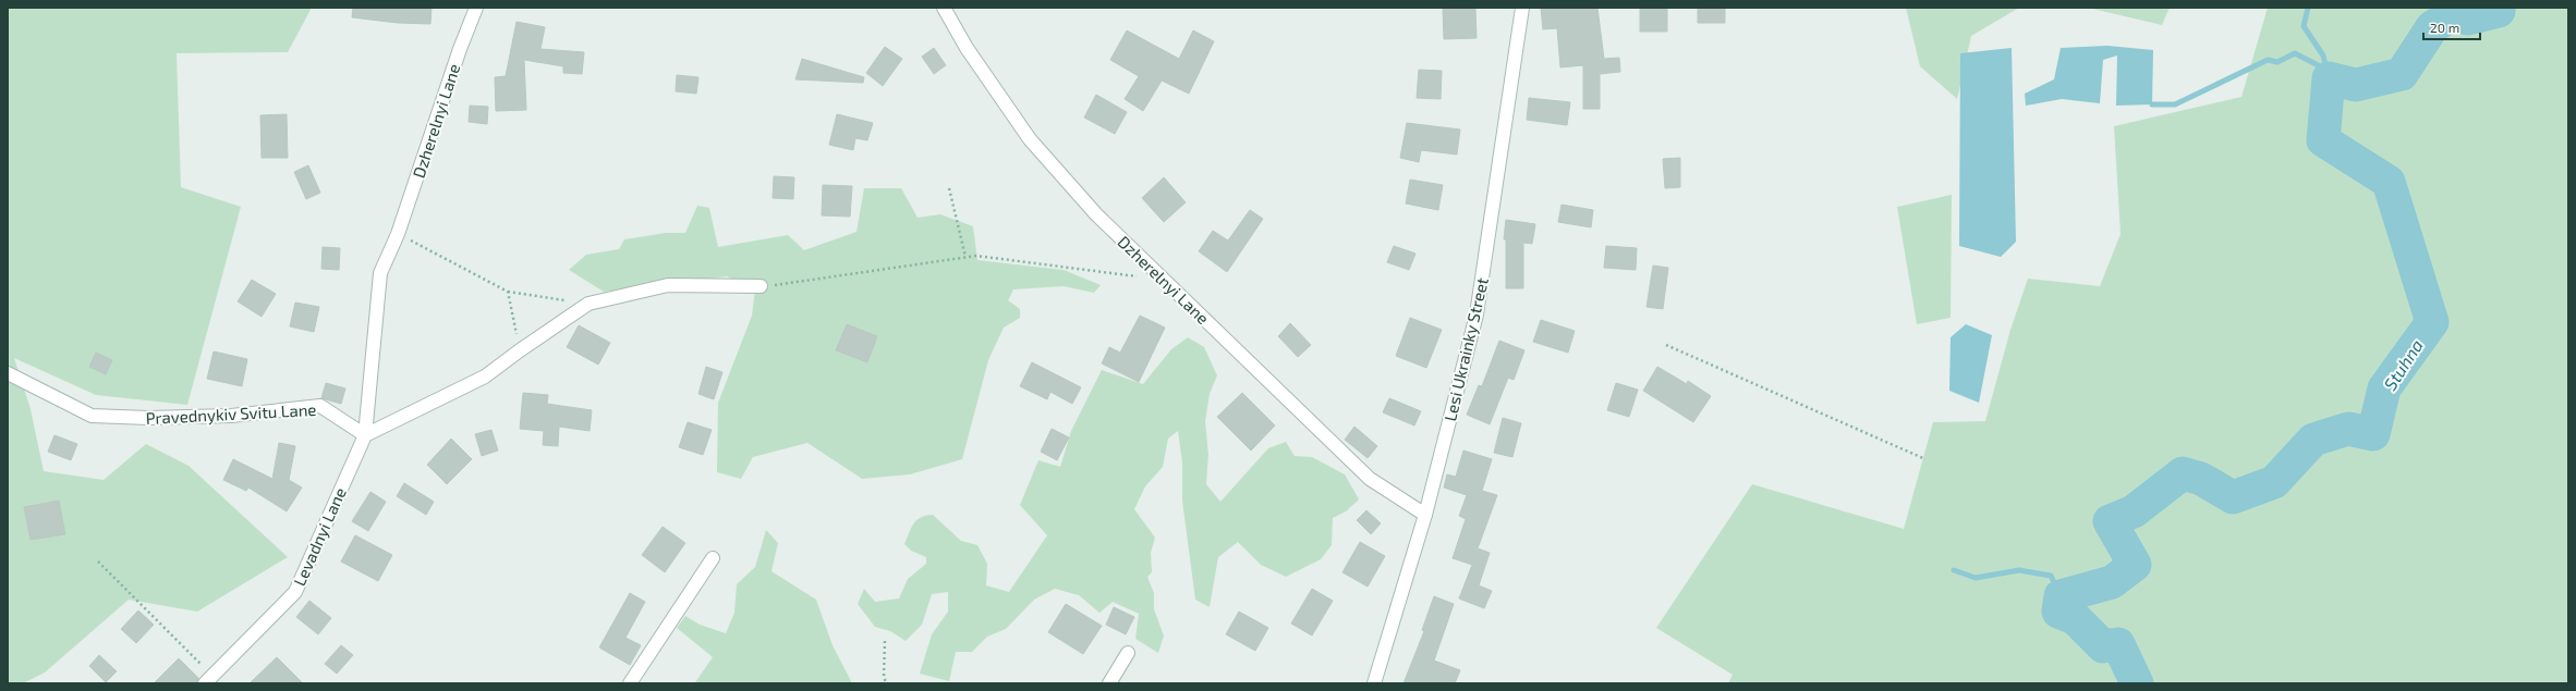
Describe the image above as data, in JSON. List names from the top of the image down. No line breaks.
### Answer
{"streets":{"street":["Dzherelnyi Lane","Lesi Ukrainky Street","Pravednykiv Svitu Lane","Levadnyi Lane"]},"crossings":[["Dzherelnyi Lane","Lesi Ukrainky Street"],["Pravednykiv Svitu Lane","Levadnyi Lane"]],"water":["Stuhna"],"scale_bar":"20 m"}
